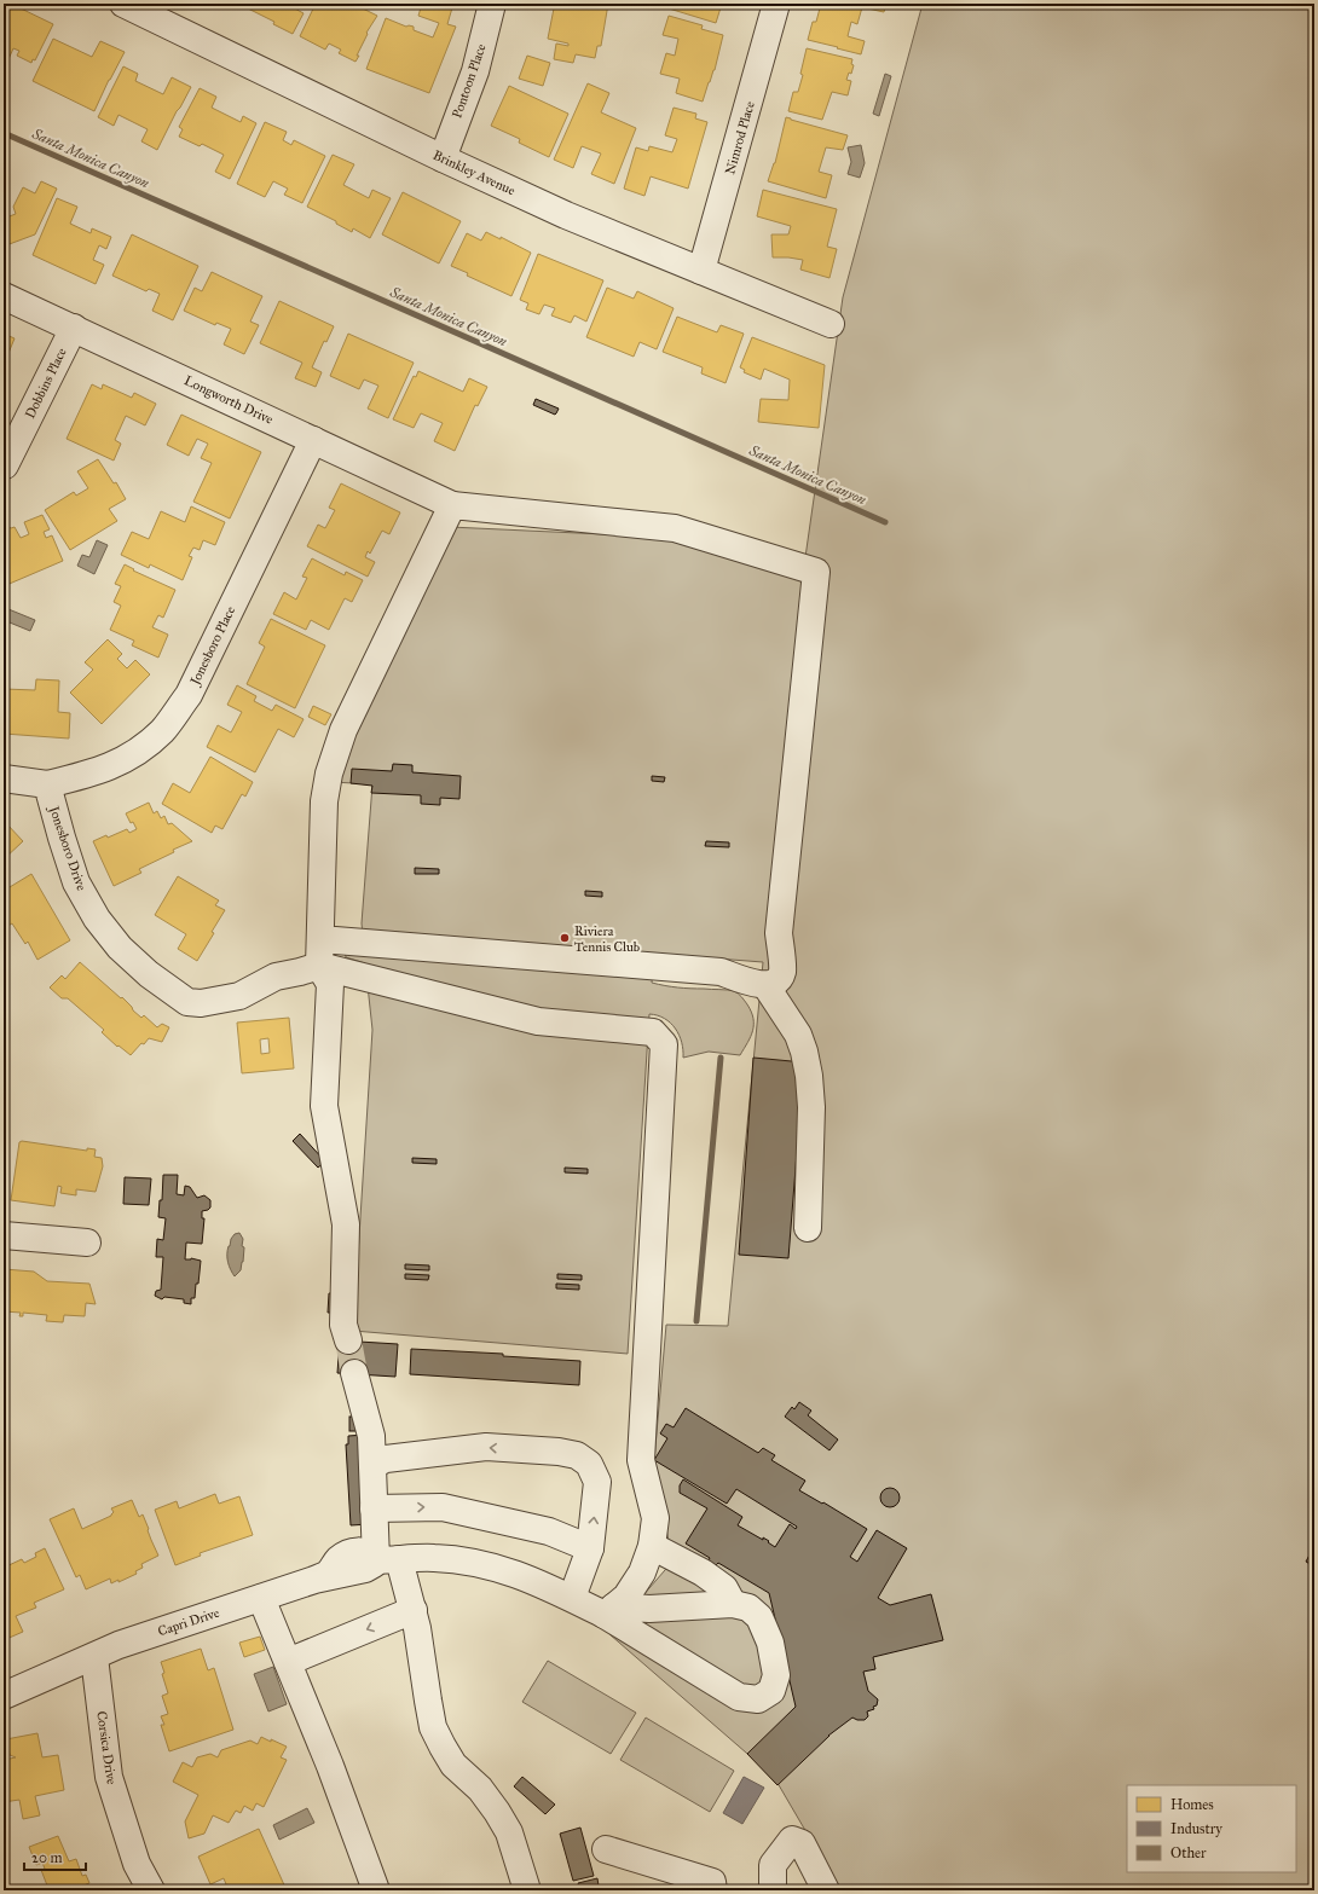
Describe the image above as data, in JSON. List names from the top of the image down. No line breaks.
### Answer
{"streets":{"street":["Pontoon Place","Nimrod Place","Brinkley Avenue","Dobbins Place","Longworth Drive","Jonesboro Place","Jonesboro Drive","Capri Drive","Corsica Drive"]},"crossings":[["Pontoon Place","Brinkley Avenue"],["Nimrod Place","Brinkley Avenue"],["Dobbins Place","Longworth Drive"],["Longworth Drive","Jonesboro Place"],["Jonesboro Place","Jonesboro Drive"],["Capri Drive","Corsica Drive"]],"water":["Santa Monica Canyon"],"places":["Riviera Tennis Club"],"legend":["Homes","Industry","Other"],"scale_bar":"20 m"}
